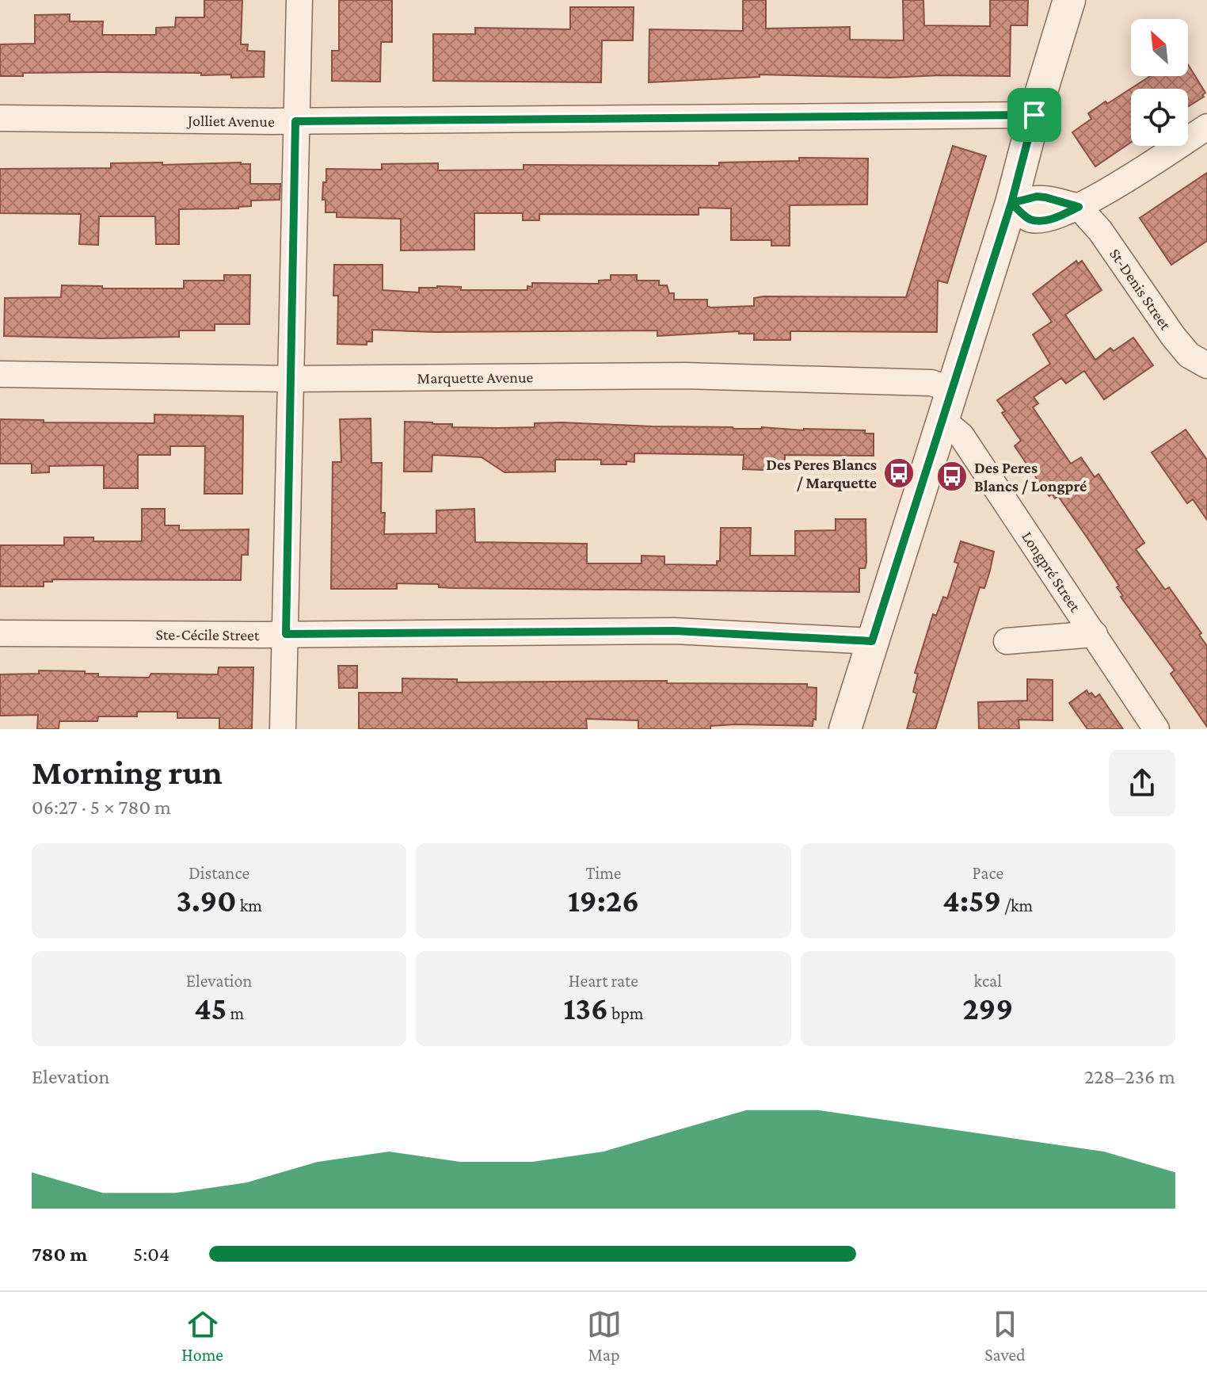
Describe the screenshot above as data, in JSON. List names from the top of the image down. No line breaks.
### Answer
{"streets":{"street":["Jolliet Avenue","St-Denis Street","Marquette Avenue","Longpré Street","Ste-Cécile Street"]},"places":{"bus stop":["Des Peres Blancs / Marquette","Des Peres Blancs / Longpré"]},"north":"top left","page":{"heading":["Morning run","06:27 · 5 × 780 m"],"stats":[["Distance","3.90 km"],["Time","19:26"],["Pace","4:59 /km"],["Elevation","45 m"],["Heart rate","136 bpm"],["kcal","299"]],"chart":["Elevation","228–236 m"],"list":[{"name":"780 m","note":"5:04"}],"tabs":["Home","Map","Saved"]}}
